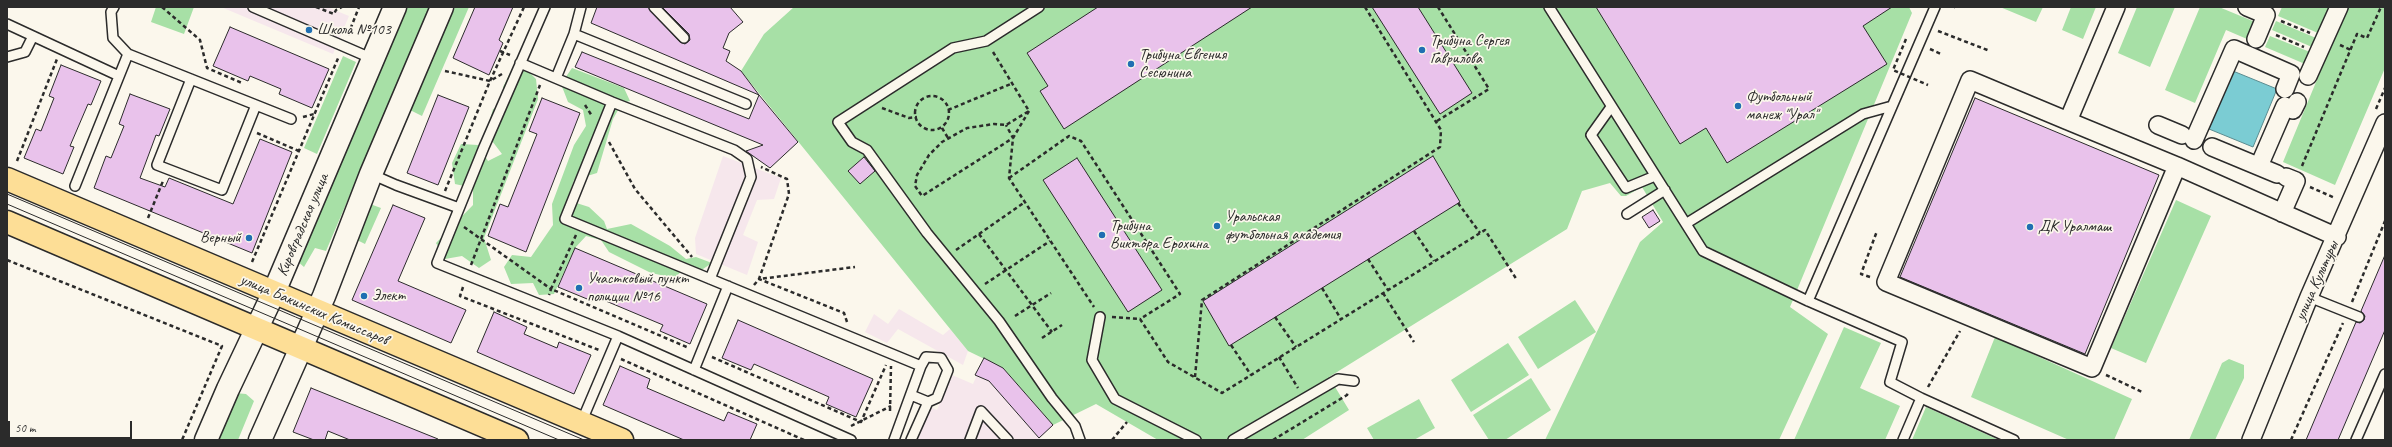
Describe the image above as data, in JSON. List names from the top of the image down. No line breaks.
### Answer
{"streets":{"main road":["Кировградская улица","улица Бакинских Комиссаров"],"street":["улица Культуры"]},"crossings":[["Кировградская улица","улица Бакинских Комиссаров"]],"places":["Школа №103","Трибуна Сергея Гаврилова","Трибуна Евгения Сесюнина","Футбольный манеж \"Урал\"","Уральская футбольная академия","ДК Уралмаш","Трибуна Виктора Ерохина","Верный","Участковый пункт полиции №16","Элект"],"scale_bar":"50 m"}
